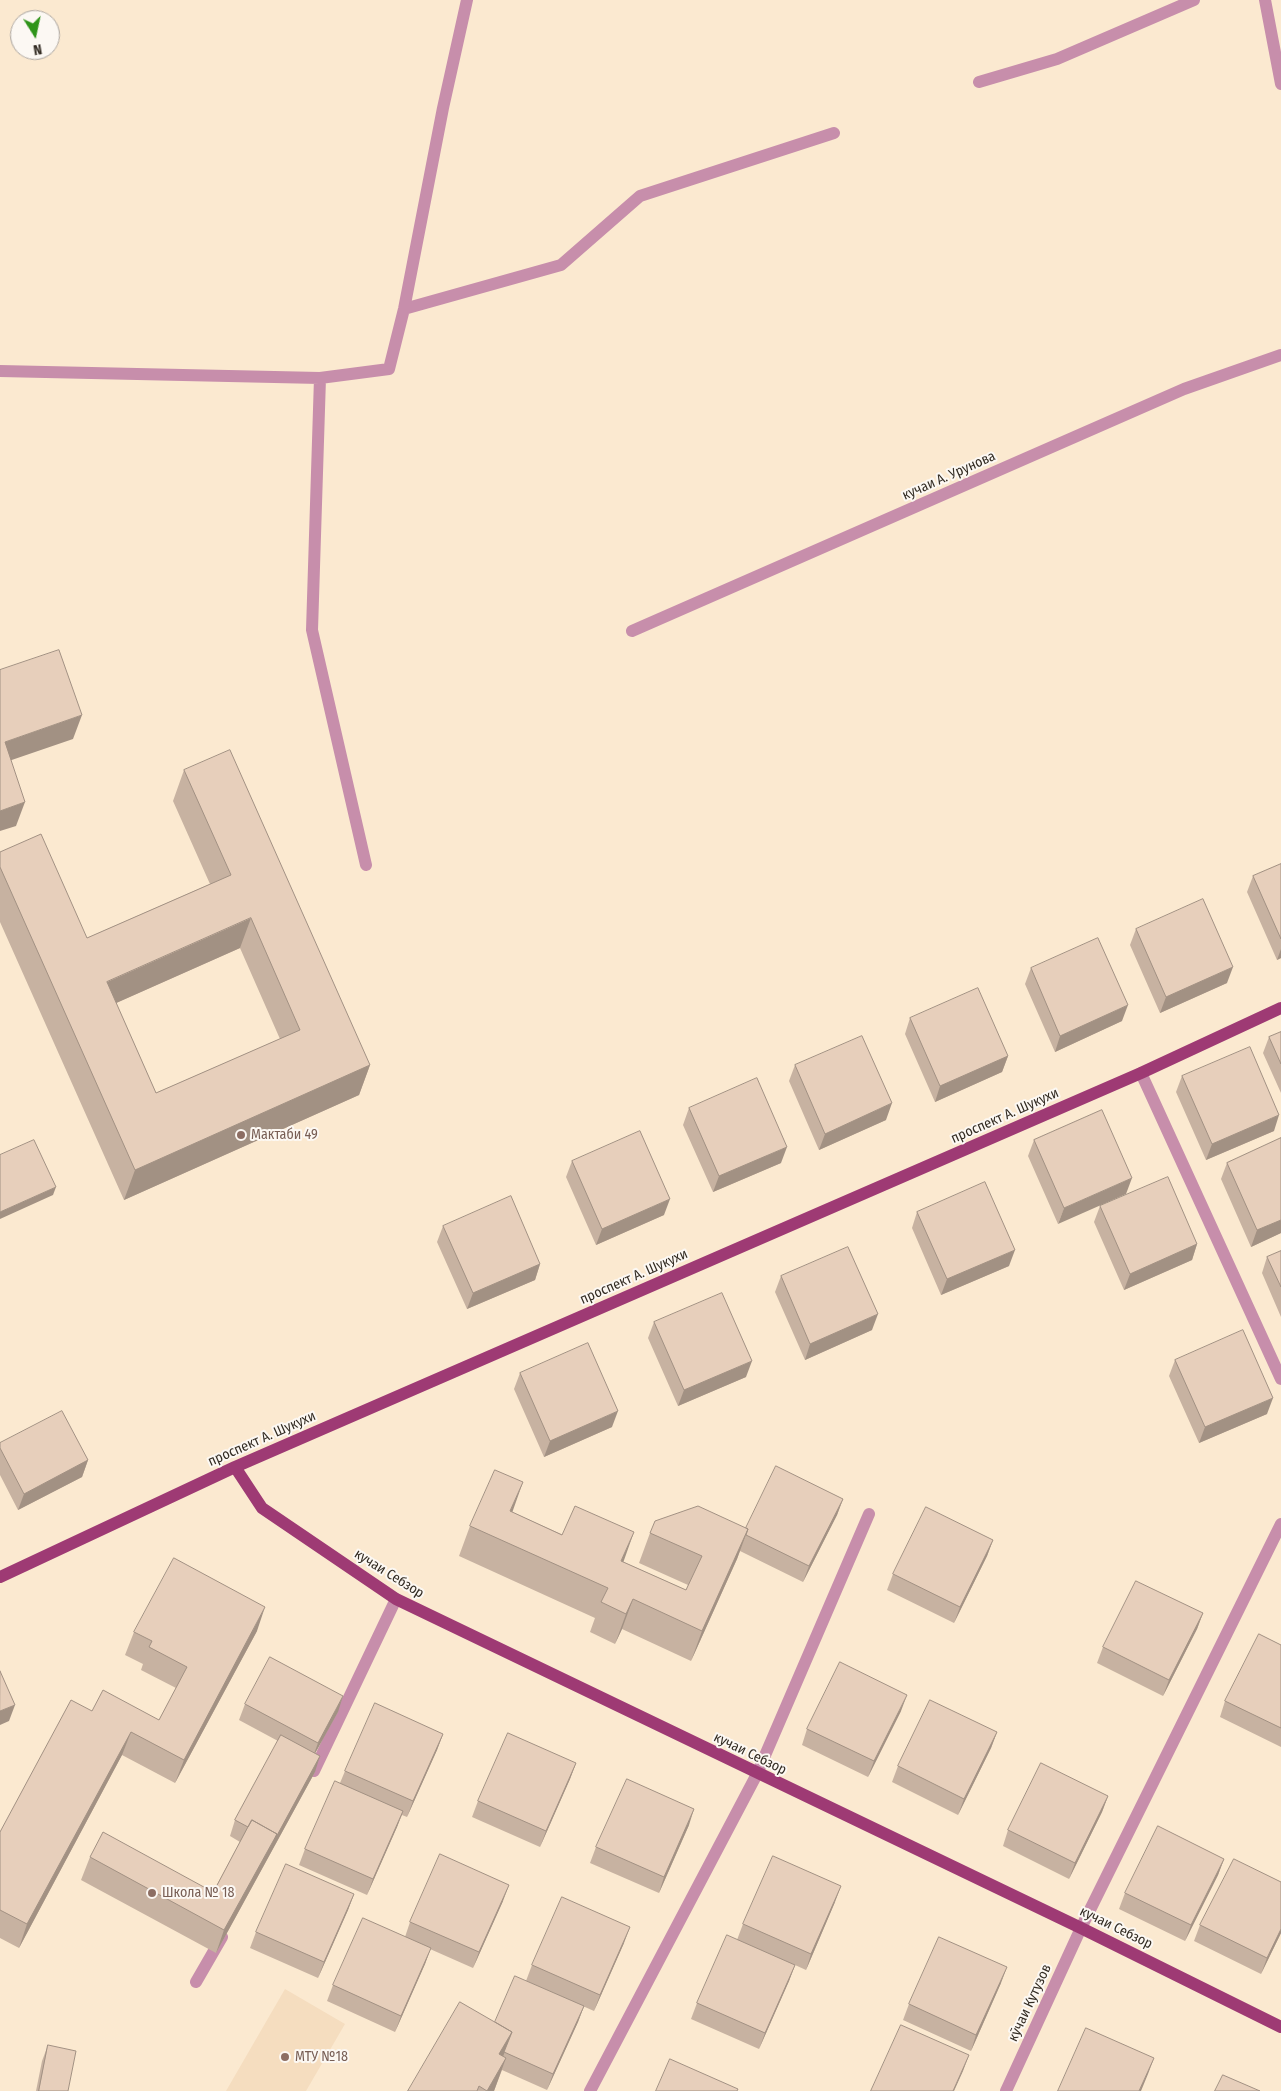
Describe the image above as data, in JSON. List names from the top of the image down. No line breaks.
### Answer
{"streets":{"main road":["проспект А. Шукухи","кучаи Себзор"],"street":["кучаи А. Урунова","кӯчаи Кутузов"]},"crossings":[["проспект А. Шукухи","кучаи Себзор"],["кучаи Себзор","кӯчаи Кутузов"]],"places":["Мактаби 49","Школа № 18","МТУ №18"],"north":"bottom"}
